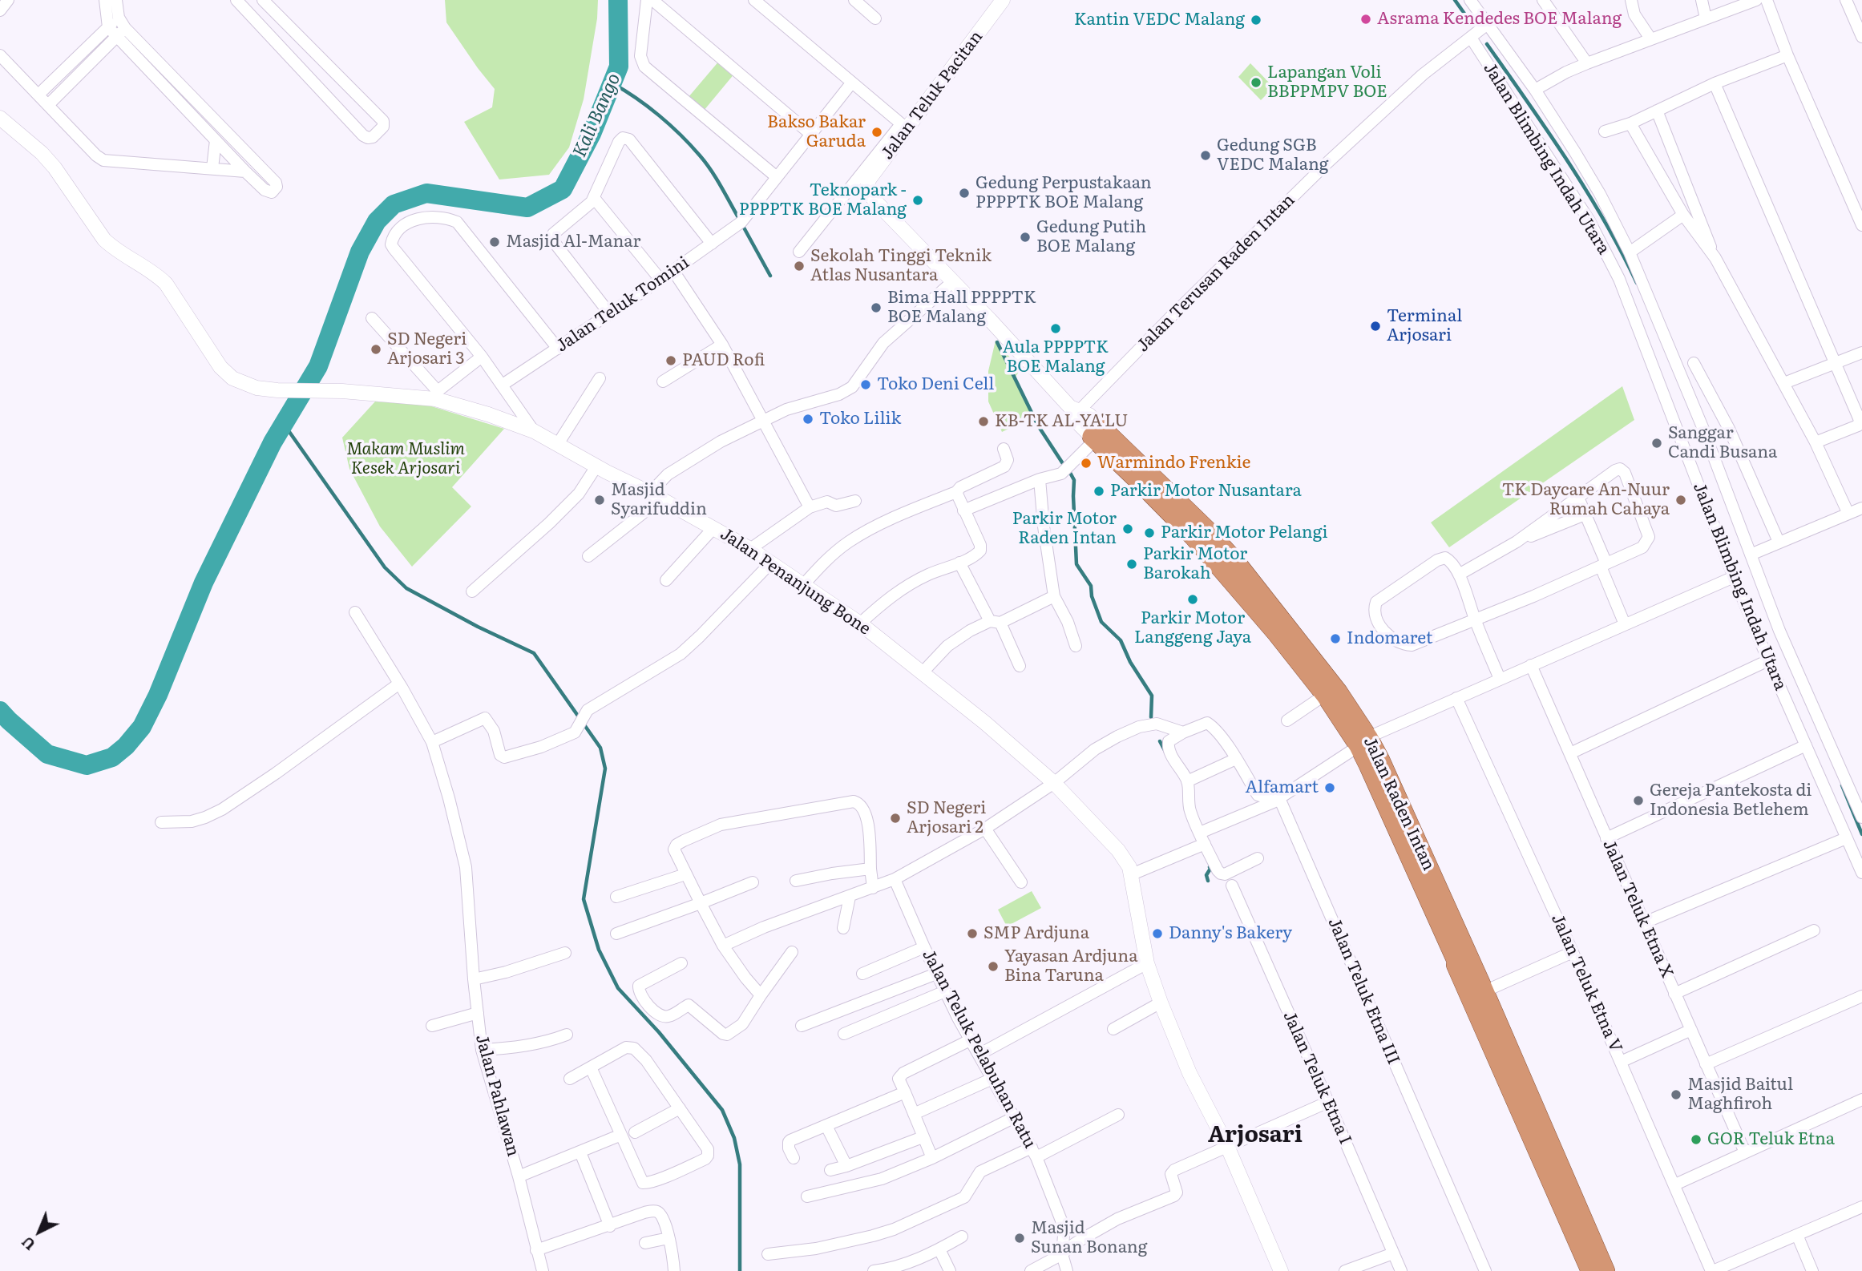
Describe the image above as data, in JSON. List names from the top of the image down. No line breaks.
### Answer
{"streets":{"highway":["Jalan Raden Intan"],"street":["Jalan Teluk Pacitan","Jalan Blimbing Indah Utara","Jalan Terusan Raden Intan","Jalan Teluk Tomini","Jalan Penanjung Bone","Jalan Teluk Etna X","Jalan Teluk Etna V","Jalan Teluk Etna III","Jalan Teluk Pelabuhan Ratu","Jalan Teluk Etna I","Jalan Pahlawan"]},"crossings":[["Jalan Teluk Pacitan","Jalan Raden Intan"],["Jalan Blimbing Indah Utara","Jalan Terusan Raden Intan"],["Jalan Terusan Raden Intan","Jalan Raden Intan"]],"districts":["Arjosari"],"water":["Kali Bango"],"parks":["Makam Muslim Kesek Arjosari"],"places":["Asrama Kendedes BOE Malang","Kantin VEDC Malang","Lapangan Voli BBPPMPV BOE","Bakso Bakar Garuda","Gedung SGB VEDC Malang","Gedung Perpustakaan PPPPTK BOE Malang","Teknopark - PPPPTK BOE Malang","Gedung Putih BOE Malang","Masjid Al-Manar","Sekolah Tinggi Teknik Atlas Nusantara","Bima Hall PPPPTK BOE Malang","Terminal Arjosari","Aula PPPPTK BOE Malang","SD Negeri Arjosari 3","PAUD Rofi","Toko Deni Cell","Toko Lilik","KB-TK AL-YA'LU","Sanggar Candi Busana","Warmindo Frenkie","Parkir Motor Nusantara","Masjid Syarifuddin","TK Daycare An-Nuur Rumah Cahaya","Parkir Motor Raden Intan","Parkir Motor Pelangi","Parkir Motor Barokah","Parkir Motor Langgeng Jaya","Indomaret","Alfamart","Gereja Pantekosta di Indonesia Betlehem","SD Negeri Arjosari 2","SMP Ardjuna","Danny's Bakery","Yayasan Ardjuna Bina Taruna","Masjid Baitul Maghfiroh","GOR Teluk Etna","Masjid Sunan Bonang"],"north":"bottom left"}
